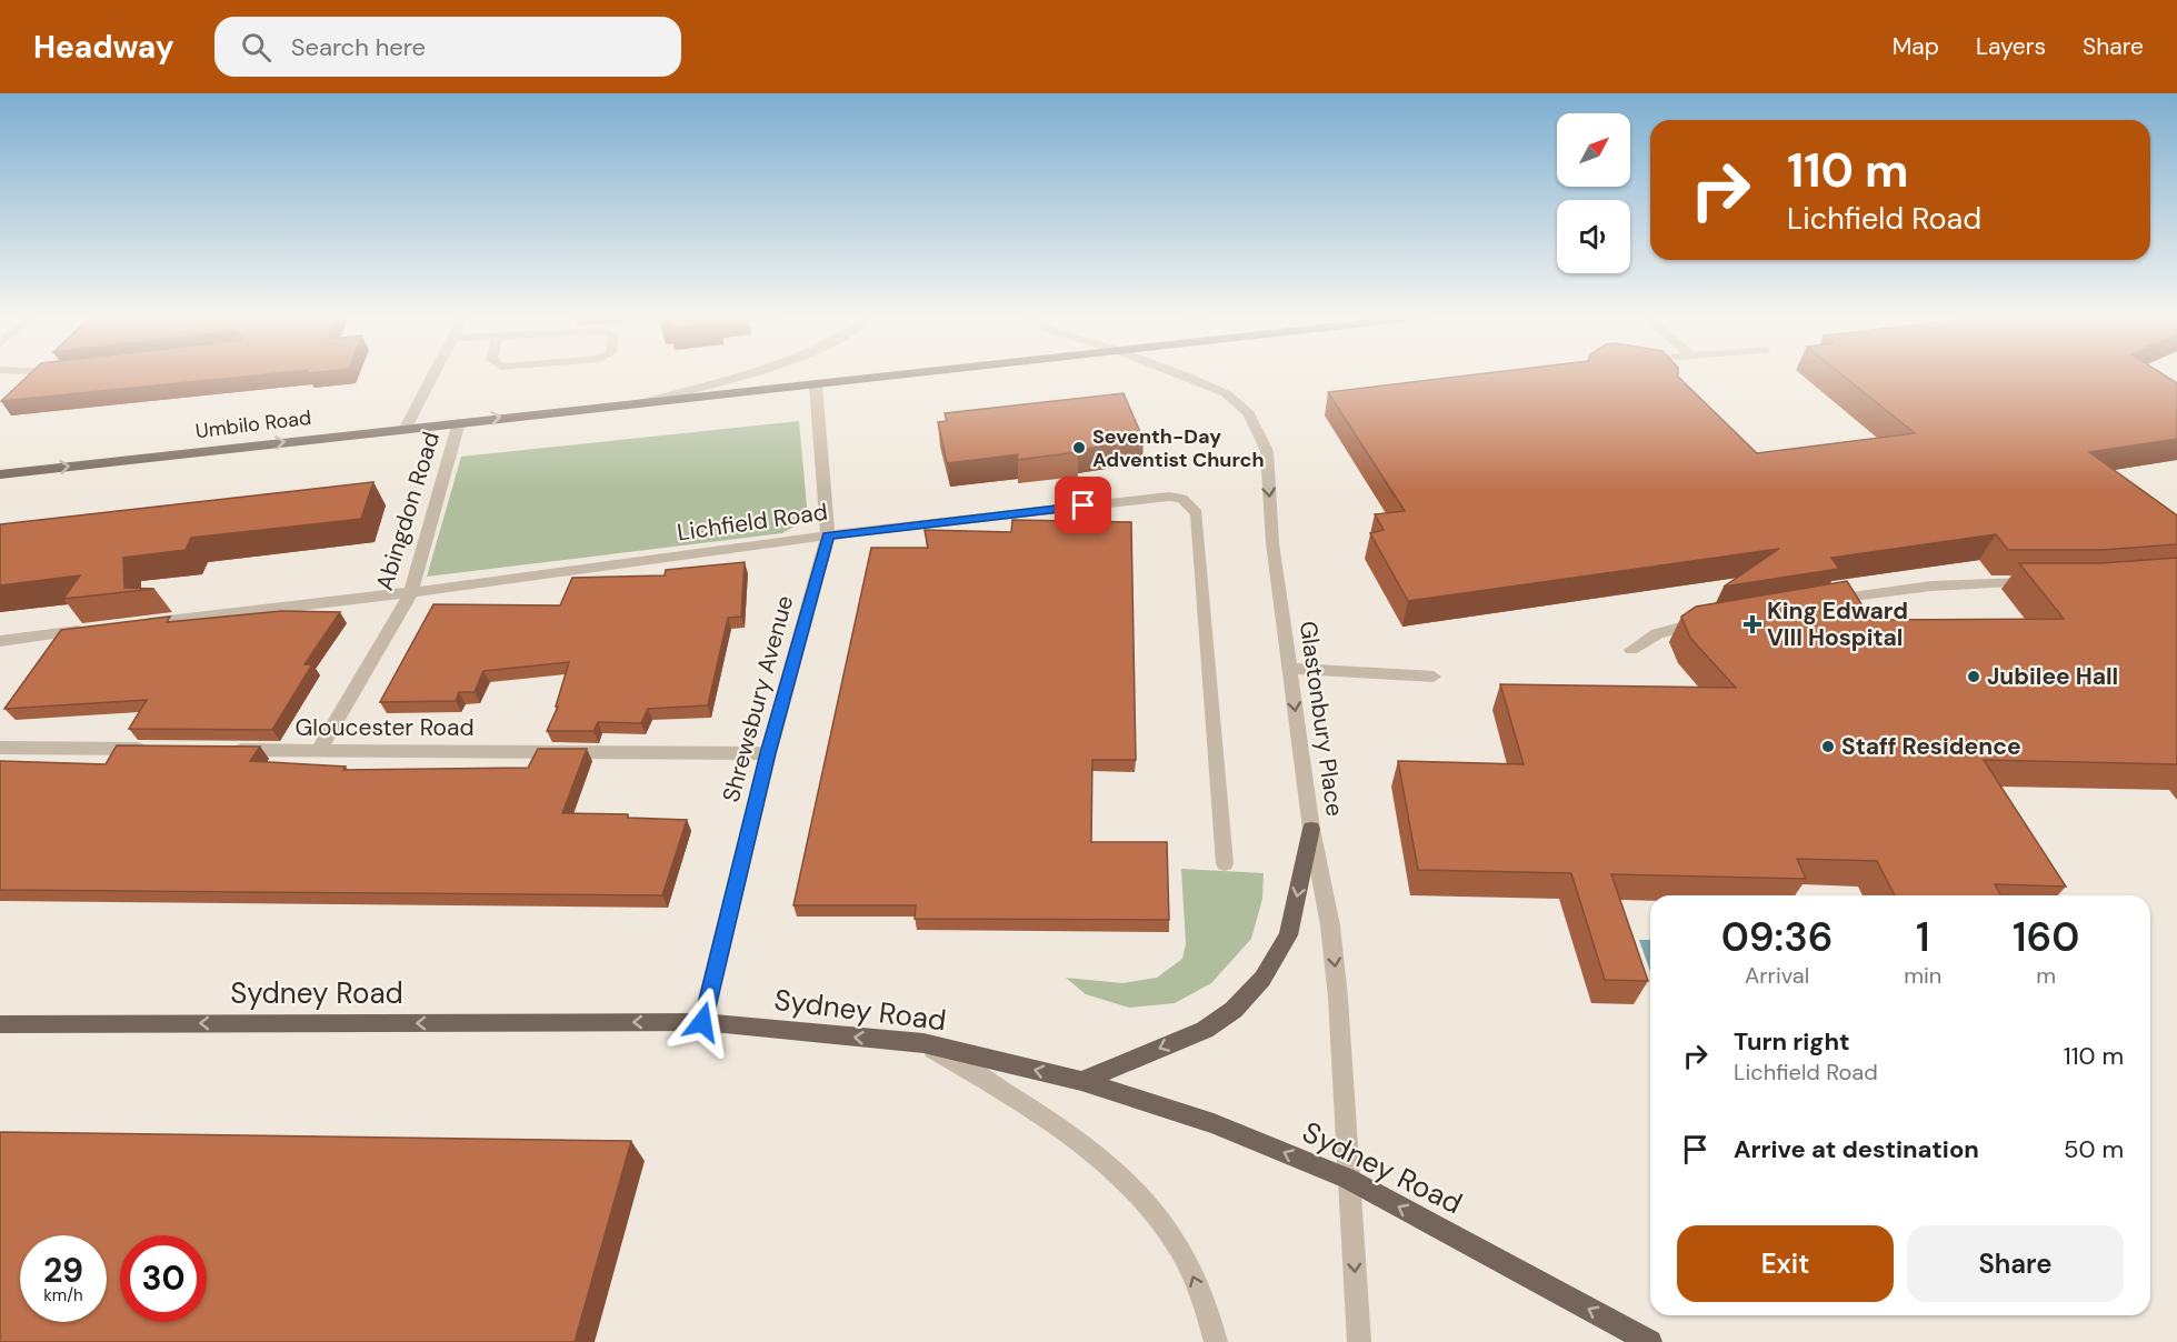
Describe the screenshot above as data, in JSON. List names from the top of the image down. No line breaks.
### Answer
{"streets":{"main road":["Umbilo Road","Sydney Road"],"street":["Abingdon Road","Lichfield Road","Shrewsbury Avenue","Glastonbury Place","Gloucester Road"]},"crossings":[["Umbilo Road","Abingdon Road"],["Umbilo Road","Shrewsbury Avenue"],["Abingdon Road","Lichfield Road"],["Abingdon Road","Gloucester Road"],["Lichfield Road","Shrewsbury Avenue"],["Shrewsbury Avenue","Gloucester Road"],["Shrewsbury Avenue","Sydney Road"],["Glastonbury Place","Sydney Road"]],"one_way":["Umbilo Road","Glastonbury Place","Sydney Road"],"places":{"other":["Seventh-Day Adventist Church","Jubilee Hall","Staff Residence"],"health":["King Edward VIII Hospital"]},"north":"top right","page":{"header":"Headway","search":"Search here","nav":["Map","Layers","Share"],"turn":["110 m","Lichfield Road"],"eta":["09:36","Arrival","1","min","160","m"],"list":[{"name":"Turn right","note":"Lichfield Road","value":"110 m"},{"name":"Arrive at destination","value":"50 m"}],"buttons":["Exit","Share"],"speed":"29 km/h","limit":"30"}}
